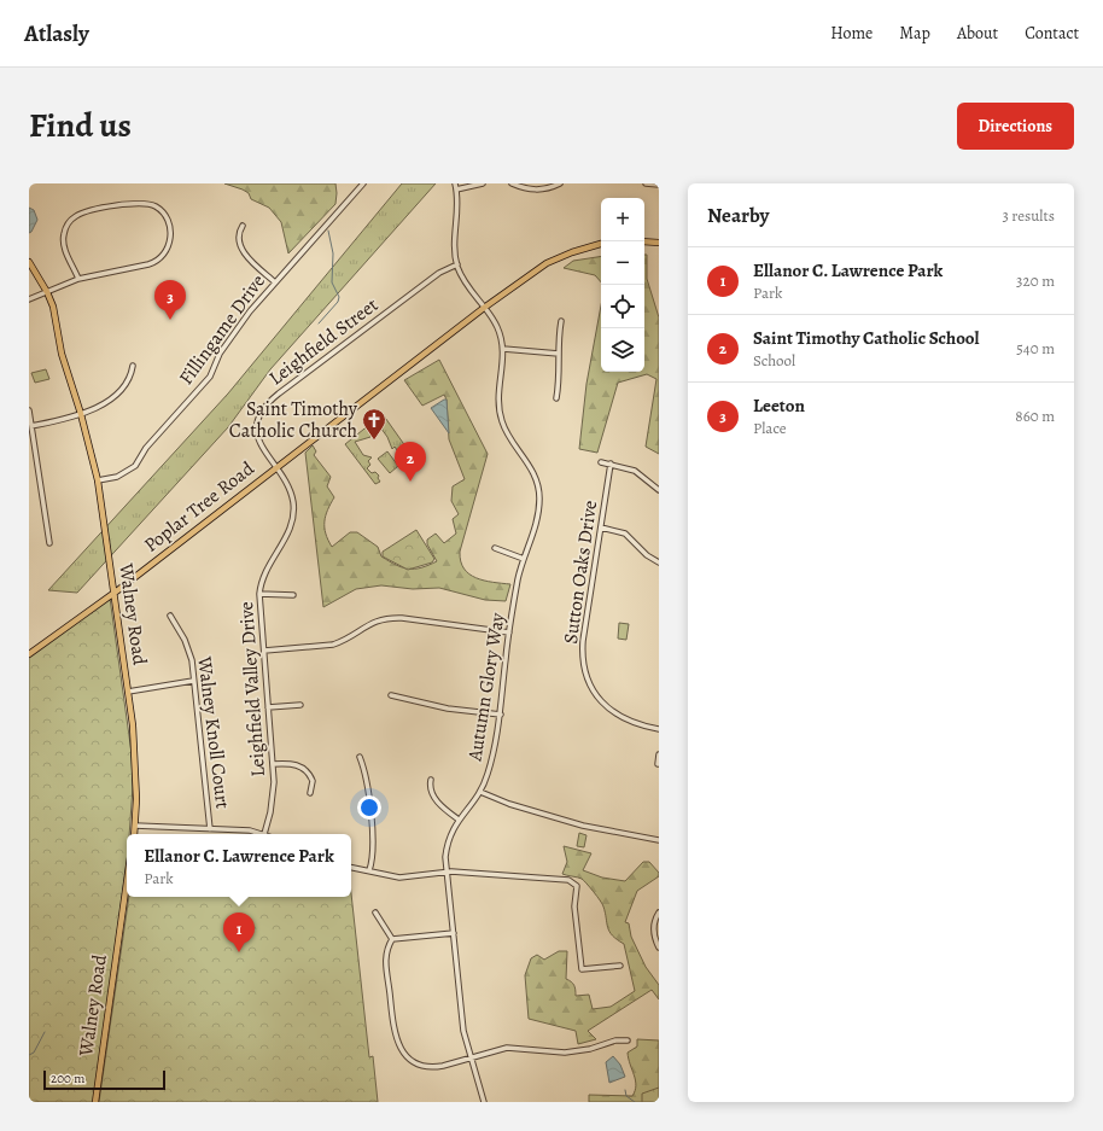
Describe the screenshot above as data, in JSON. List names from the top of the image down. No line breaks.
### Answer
{"streets":{"main road":["Poplar Tree Road","Walney Road"],"street":["Fillingame Drive","Leighfield Street","Sutton Oaks Drive","Autumn Glory Way","Leighfield Valley Drive","Walney Knoll Court"]},"crossings":[["Fillingame Drive","Walney Road"],["Leighfield Street","Poplar Tree Road"],["Leighfield Street","Autumn Glory Way"],["Leighfield Street","Leighfield Valley Drive"],["Poplar Tree Road","Walney Road"],["Poplar Tree Road","Autumn Glory Way"],["Poplar Tree Road","Leighfield Valley Drive"]],"places":{"church":["Saint Timothy Catholic Church"]},"scale_bar":"200 m","page":{"header":"Atlasly","nav":["Home","Map","About","Contact"],"title":"Find us","buttons":"Directions","heading":["Nearby","3 results"],"map_buttons":["+","−"],"list":[{"mark":"1","name":"Ellanor C. Lawrence Park","note":"Park","value":"320 m"},{"mark":"2","name":"Saint Timothy Catholic School","note":"School","value":"540 m"},{"mark":"3","name":"Leeton","note":"Place","value":"860 m"}],"pins":["3","2","1"],"popup":["Ellanor C. Lawrence Park","Park"],"scale":"200 m"}}
